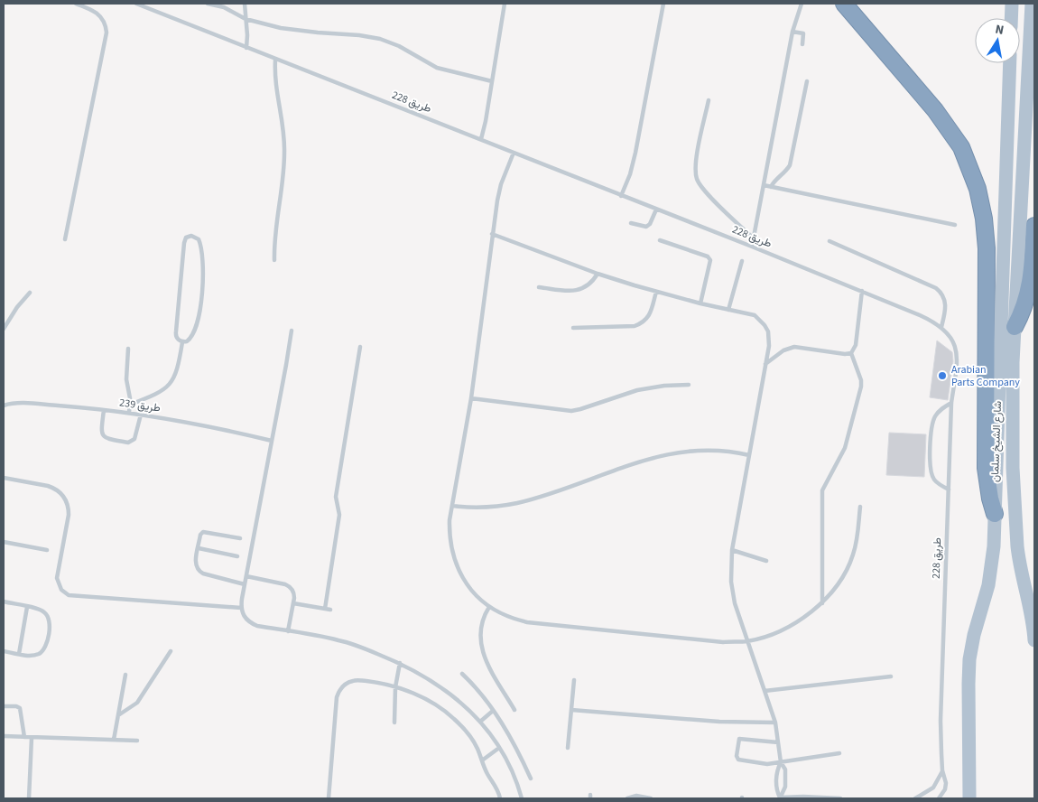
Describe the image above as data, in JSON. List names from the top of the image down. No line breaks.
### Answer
{"streets":{"main road":["شارع الشيخ سلمان"],"lane":["طريق 228","طريق 239"]},"places":["Arabian Parts Company"],"north":"top"}
